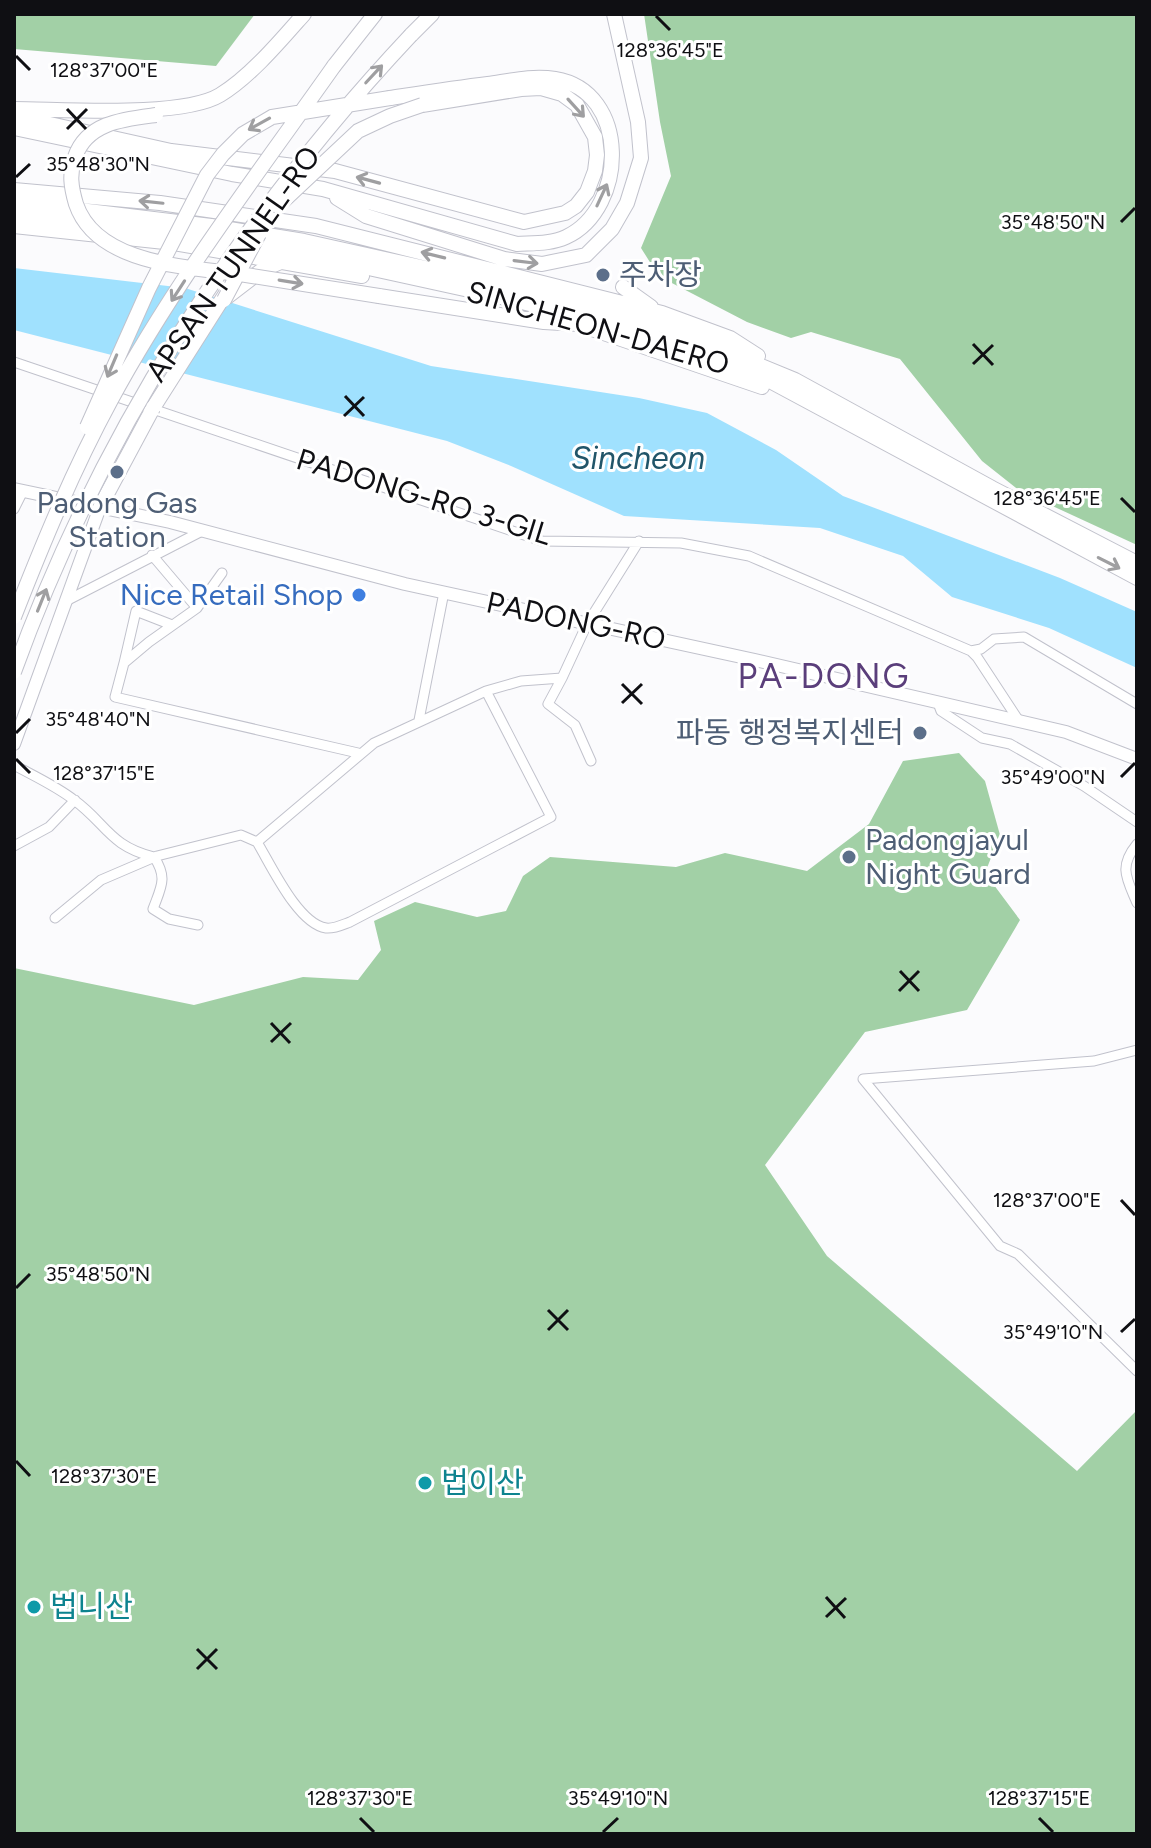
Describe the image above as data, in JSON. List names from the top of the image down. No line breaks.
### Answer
{"streets":{"highway":["APSAN TUNNEL-RO","SINCHEON-DAERO"],"main road":["PADONG-RO"],"street":["PADONG-RO 3-GIL"]},"crossings":[["APSAN TUNNEL-RO","SINCHEON-DAERO"]],"districts":["PA-DONG"],"water":["Sincheon"],"places":["주차장","Padong Gas Station","Nice Retail Shop","파동 행정복지센터","Padongjayul Night Guard","법이산","법니산"],"coordinates":["128°36'45\"E","128°37'00\"E","35°48'30\"N","35°48'50\"N","35°48'40\"N","128°37'15\"E","35°49'00\"N","35°49'10\"N","128°37'30\"E"]}
